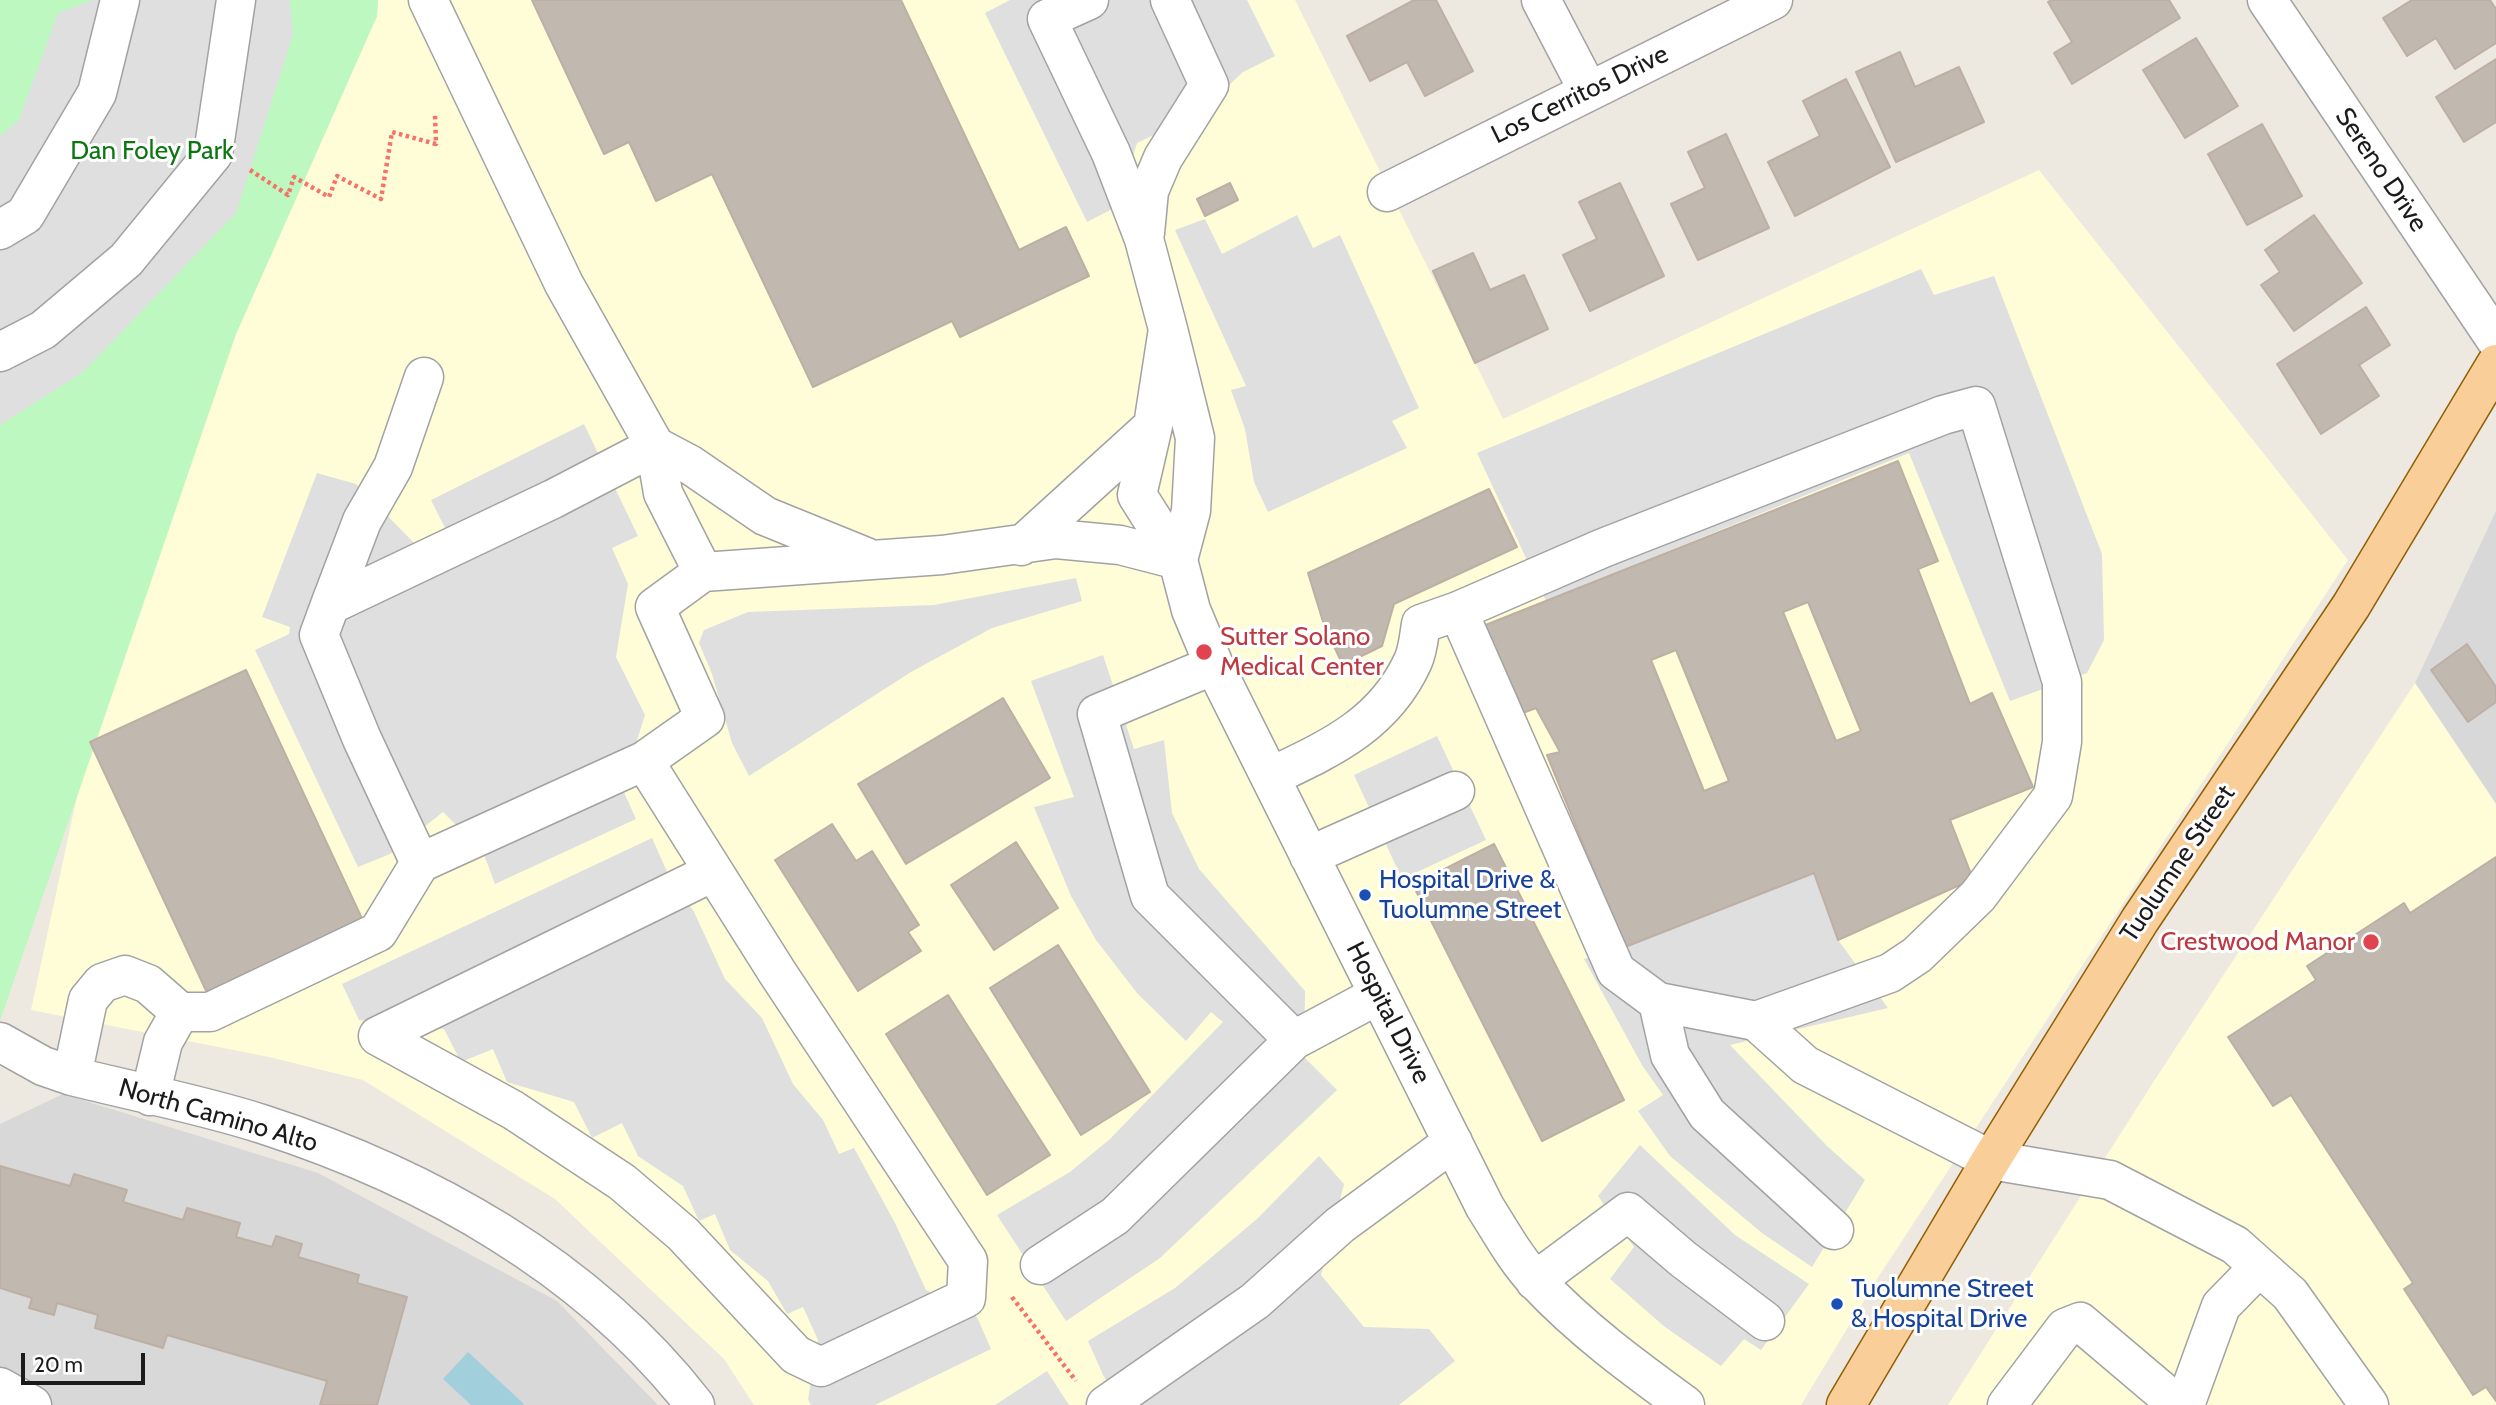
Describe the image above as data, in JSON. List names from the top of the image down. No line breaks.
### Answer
{"streets":{"main road":["Tuolumne Street"],"street":["Los Cerritos Drive","Sereno Drive","Hospital Drive","North Camino Alto"]},"parks":["Dan Foley Park"],"places":["Sutter Solano Medical Center","Hospital Drive & Tuolumne Street","Crestwood Manor","Tuolumne Street & Hospital Drive"],"scale_bar":"20 m"}
